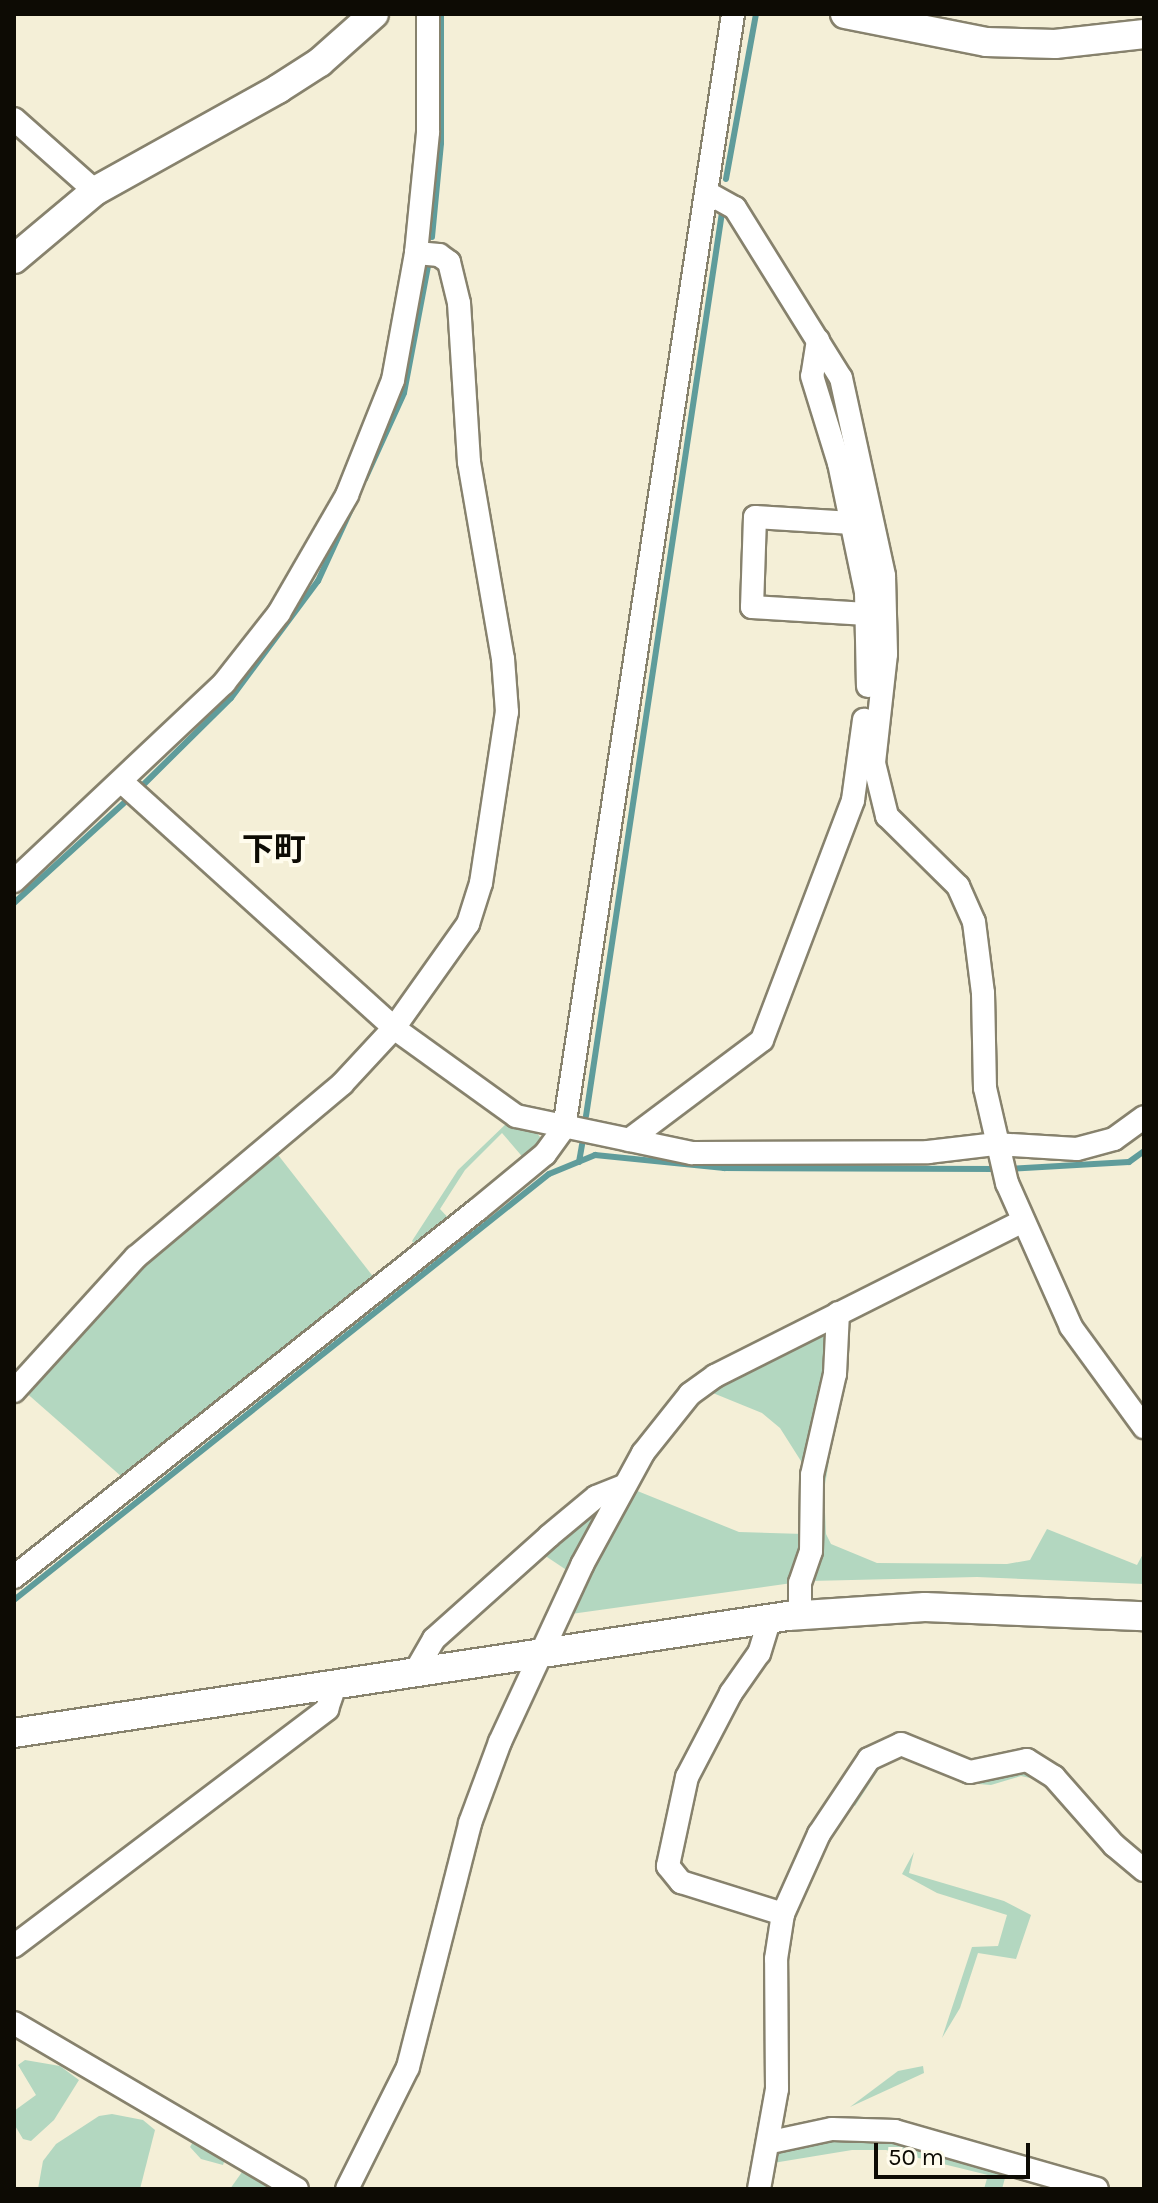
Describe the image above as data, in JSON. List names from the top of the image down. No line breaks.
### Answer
{"districts":["下町"],"scale_bar":"50 m"}
